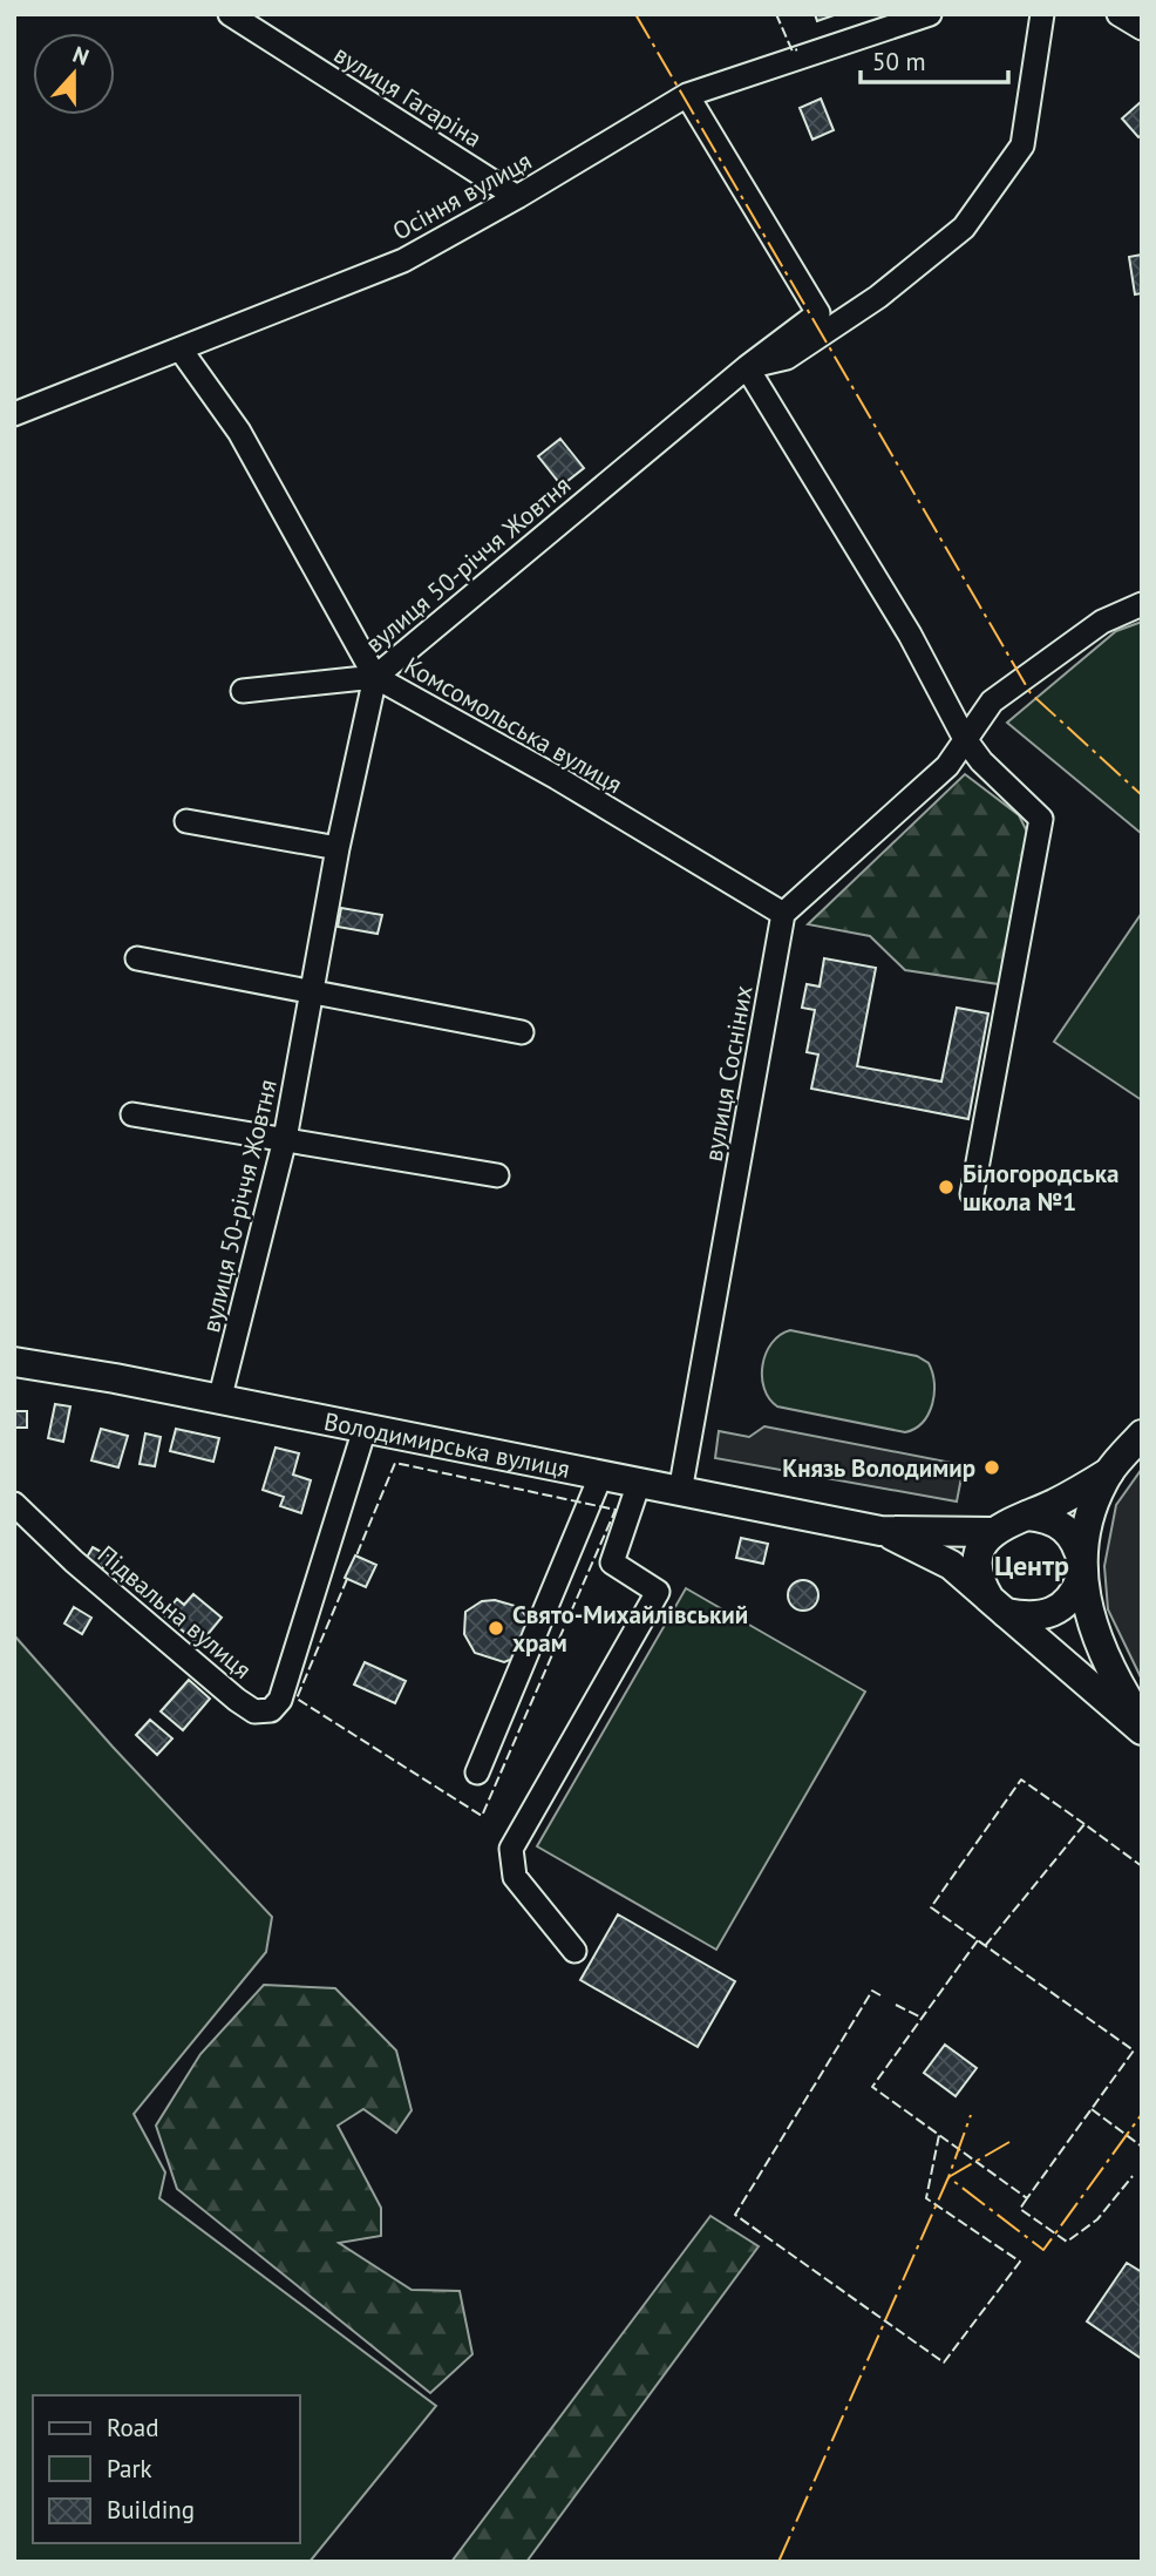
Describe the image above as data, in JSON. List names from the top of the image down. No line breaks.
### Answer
{"streets":{"main road":["Володимирська вулиця"],"street":["вулиця Гагаріна","Осіння вулиця","вулиця 50-річчя Жовтня","Комсомольська вулиця","вулиця Сосніних","Підвальна вулиця"]},"crossings":[["вулиця Гагаріна","Осіння вулиця"],["Осіння вулиця","Комсомольська вулиця"],["вулиця 50-річчя Жовтня","Комсомольська вулиця"],["вулиця 50-річчя Жовтня","Володимирська вулиця"],["Комсомольська вулиця","вулиця Сосніних"],["вулиця Сосніних","Володимирська вулиця"],["Володимирська вулиця","Підвальна вулиця"]],"districts":["Центр"],"places":["Білогородська школа №1","Князь Володимир","Свято-Михайлівський храм"],"legend":["Road","Park","Building"],"scale_bar":"50 m","north":"top"}
